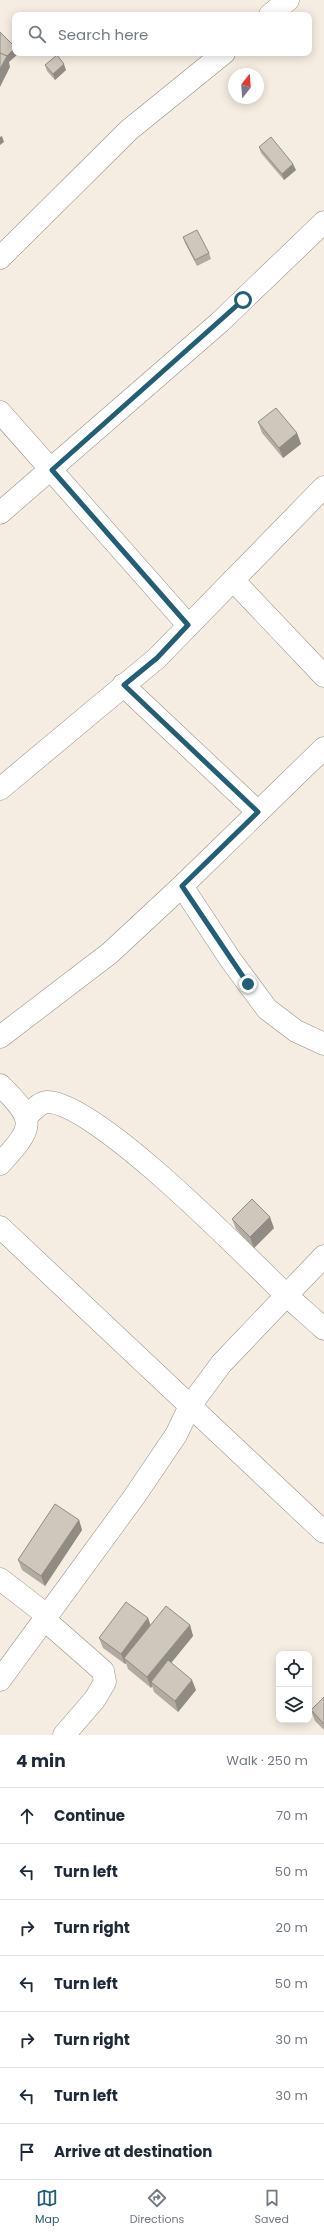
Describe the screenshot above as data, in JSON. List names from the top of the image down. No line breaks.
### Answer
{"north":"top","page":{"search":"Search here","heading":["4 min","Walk · 250 m"],"list":[["Continue","70 m"],["Turn left","50 m"],["Turn right","20 m"],["Turn left","50 m"],["Turn right","30 m"],["Turn left","30 m"],"Arrive at destination"],"nav":["Map","Directions","Saved"]}}
